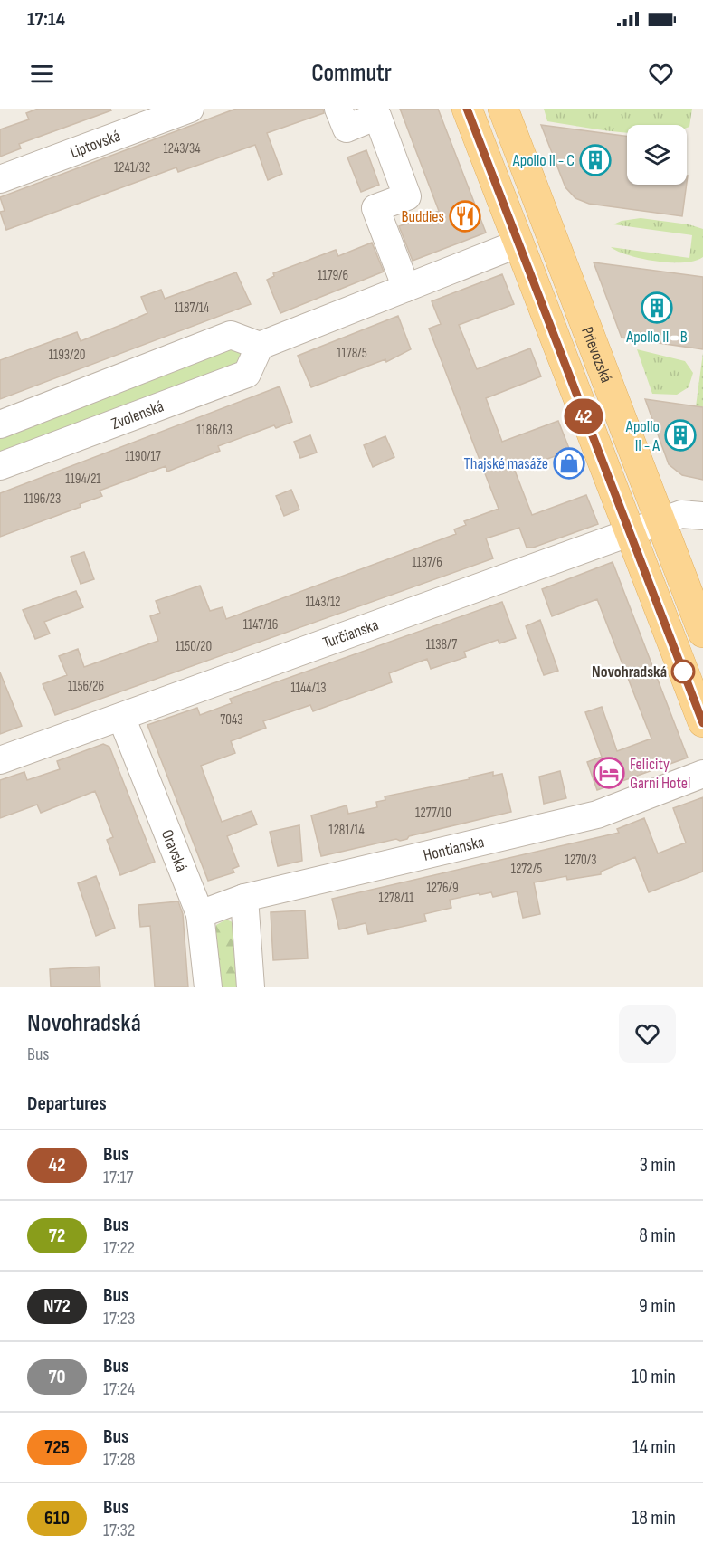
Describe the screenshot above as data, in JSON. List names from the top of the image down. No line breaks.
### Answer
{"streets":{"main road":["Prievozská"],"street":["Liptovská","Zvolenská","Turčianska","Hontianska","Oravská"]},"crossings":[["Prievozská","Turčianska"],["Turčianska","Oravská"],["Hontianska","Oravská"]],"places":{"building":["Apollo II - C","Apollo II - B","Apollo II - A"],"restaurant":["Buddies"],"shop":["Thajské masáže"],"other":["Novohradská"],"hotel":["Felicity Garni Hotel"]},"lines":["bus line 42"],"house_numbers":["1243/34","1241/32","1179/6","1187/14","1178/5","1193/20","1186/13","1190/17","1194/21","1196/23","1137/6","1143/12","1147/16","1138/7","1150/20","1156/26","1144/13","7043","1277/10","1281/14","1270/3","1272/5","1276/9","1278/11"],"page":{"status":"17:14","header":"Commutr","on_map":"42","heading":[["Novohradská","Bus"],"Departures"],"list":[{"mark":"42","name":"Bus","note":"17:17","value":"3 min"},{"mark":"72","name":"Bus","note":"17:22","value":"8 min"},{"mark":"N72","name":"Bus","note":"17:23","value":"9 min"},{"mark":"70","name":"Bus","note":"17:24","value":"10 min"},{"mark":"725","name":"Bus","note":"17:28","value":"14 min"},{"mark":"610","name":"Bus","note":"17:32","value":"18 min"}]}}
